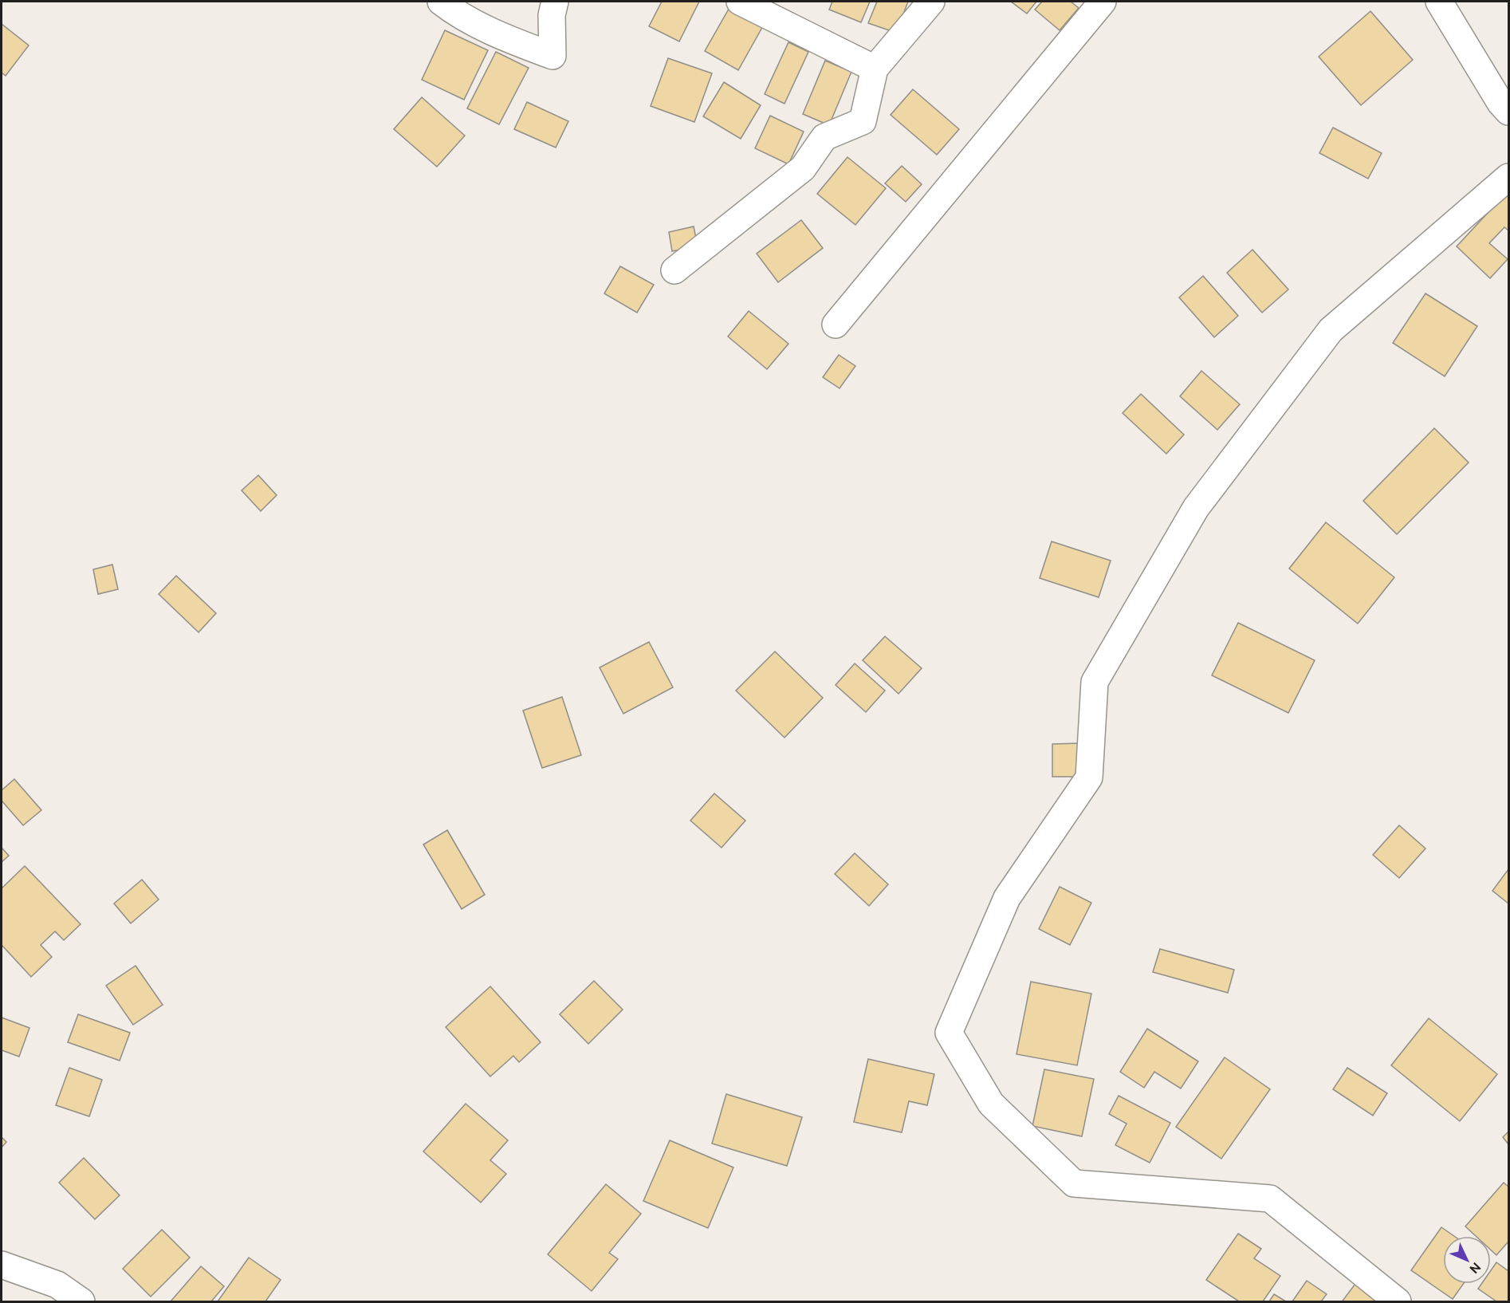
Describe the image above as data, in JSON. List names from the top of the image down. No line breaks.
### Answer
{"north":"bottom right"}
